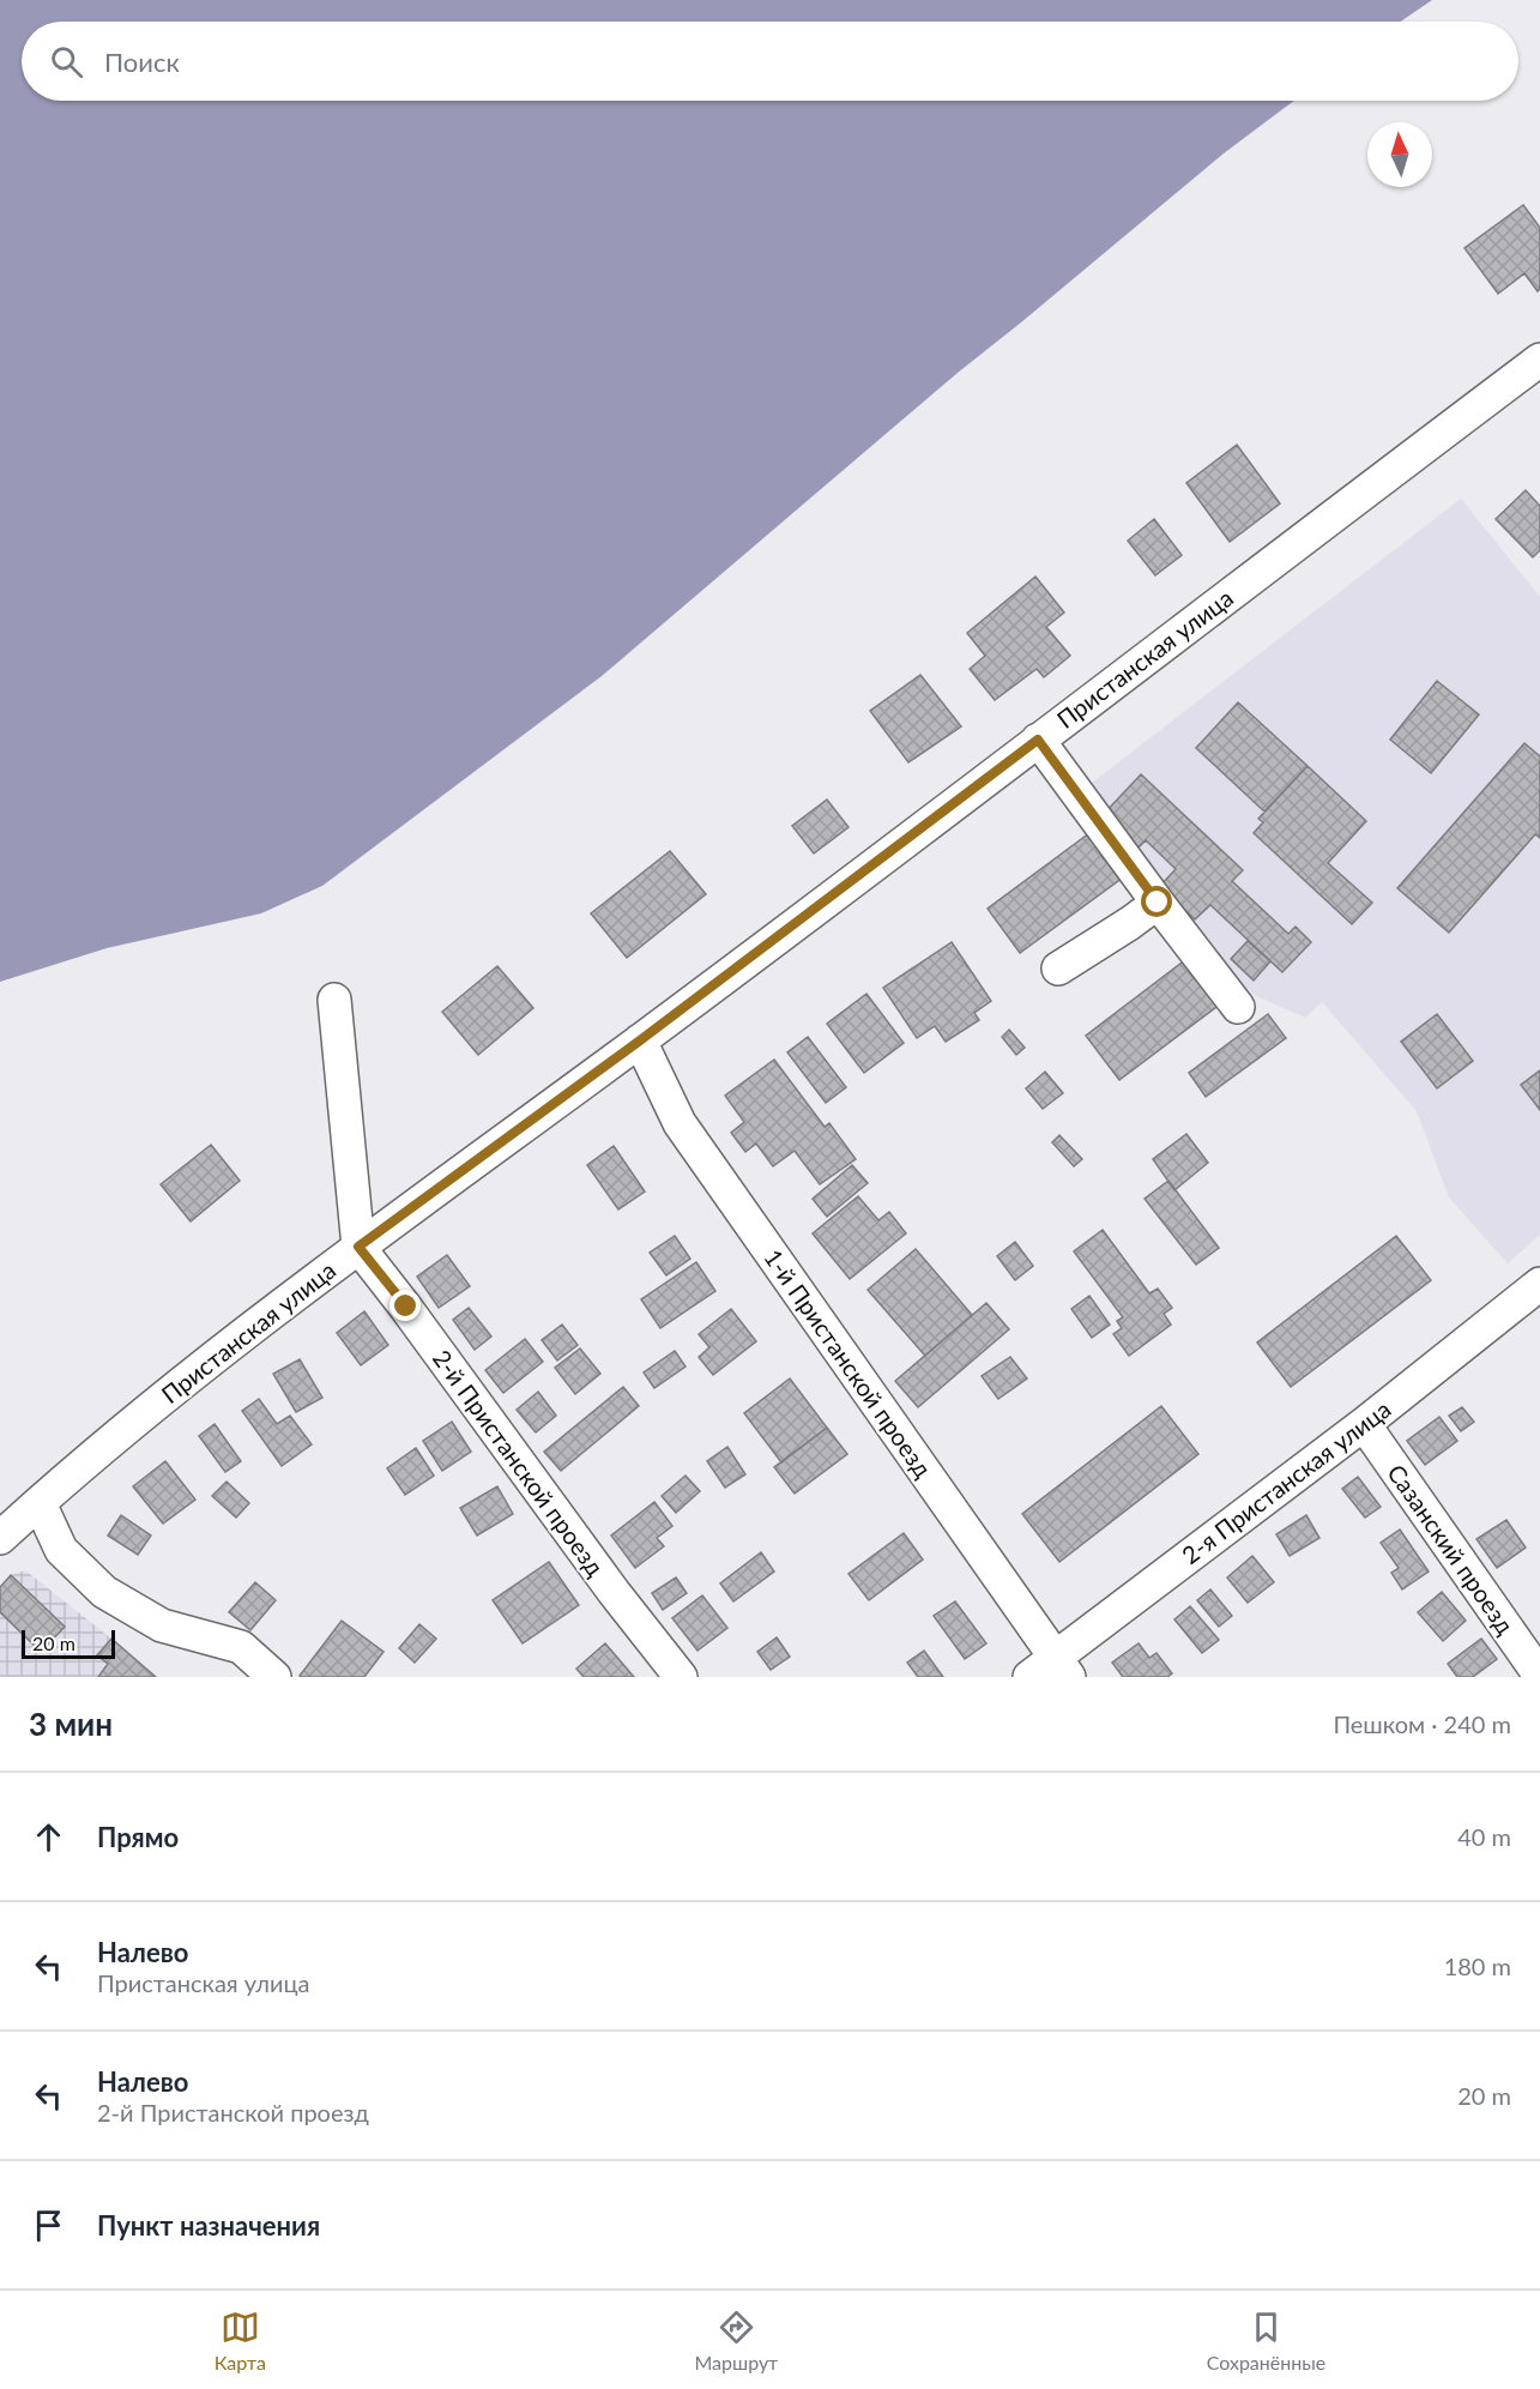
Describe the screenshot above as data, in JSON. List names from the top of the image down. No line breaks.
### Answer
{"streets":{"street":["Пристанская улица","1-й Пристанской проезд","2-й Пристанской проезд","2-я Пристанская улица","Сазанский проезд"]},"crossings":[["Пристанская улица","1-й Пристанской проезд"],["Пристанская улица","2-й Пристанской проезд"],["1-й Пристанской проезд","2-я Пристанская улица"],["2-я Пристанская улица","Сазанский проезд"]],"scale_bar":"20 m","north":"top","page":{"search":"Поиск","scale":"20 m","heading":["3 мин","Пешком · 240 m"],"list":[["Прямо","40 m"],["Налево","Пристанская улица","180 m"],["Налево","2-й Пристанской проезд","20 m"],"Пункт назначения"],"nav":["Карта","Маршрут","Сохранённые"]}}
